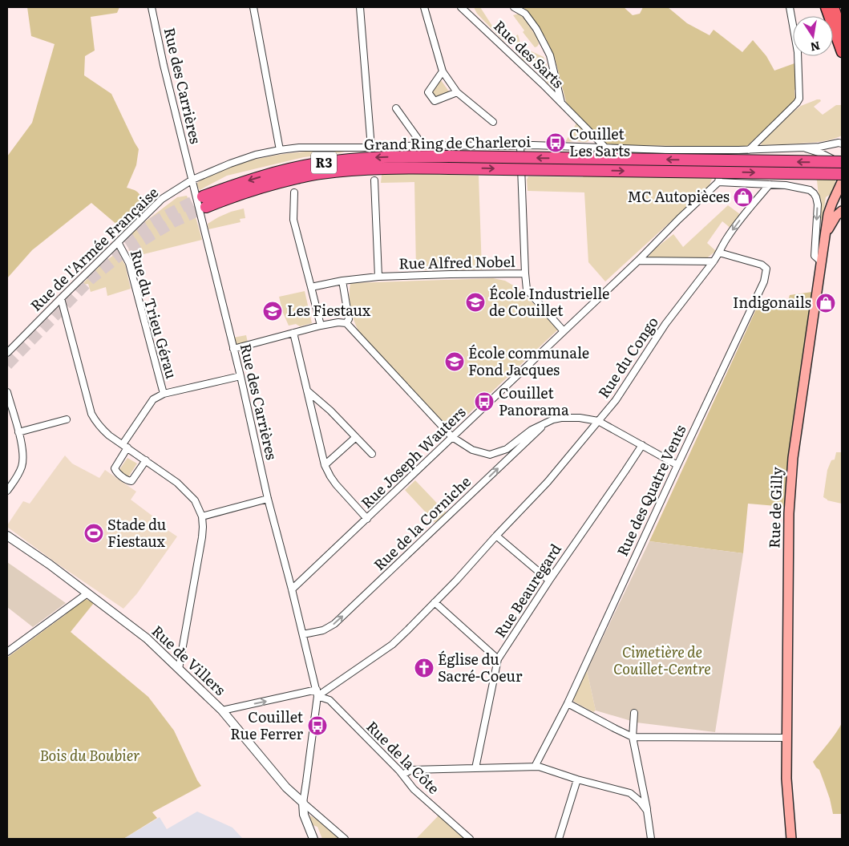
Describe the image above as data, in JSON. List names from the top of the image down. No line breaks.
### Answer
{"streets":{"highway":["Grand Ring de Charleroi","R3"],"main road":["Rue de Gilly"],"street":["Rue des Sarts","Rue des Carrières","Rue de l'Armée Française","Rue Alfred Nobel","Rue du Trieu Gérau","Rue du Congo","Rue Joseph Wauters","Rue des Quatre Vents","Rue de la Corniche","Rue Beauregard","Rue de Villers","Rue de la Côte"]},"crossings":[["Rue des Sarts","Rue de l'Armée Française"],["Rue des Carrières","Rue de l'Armée Française"],["Rue des Carrières","Rue du Congo"],["Rue des Carrières","Rue Joseph Wauters"],["Rue des Carrières","Rue de la Corniche"],["Rue des Carrières","Rue de Villers"],["Rue des Carrières","Rue de la Côte"],["Grand Ring de Charleroi","Rue de l'Armée Française"],["Rue de l'Armée Française","Rue du Trieu Gérau"],["Rue Alfred Nobel","Rue Joseph Wauters"],["Rue du Congo","Rue des Quatre Vents"],["Rue du Congo","Rue de la Côte"]],"one_way":["Rue de la Corniche"],"parks":["Cimetière de Couillet-Centre","Bois du Boubier"],"places":{"bus stop":["Couillet Les Sarts","Couillet Panorama","Couillet Rue Ferrer"],"shop":["MC Autopièces","Indigonails"],"school or university":["École Industrielle de Couillet","Les Fiestaux","École communale Fond Jacques"],"sports":["Stade du Fiestaux"],"church":["Église du Sacré-Coeur"]},"north":"bottom"}
